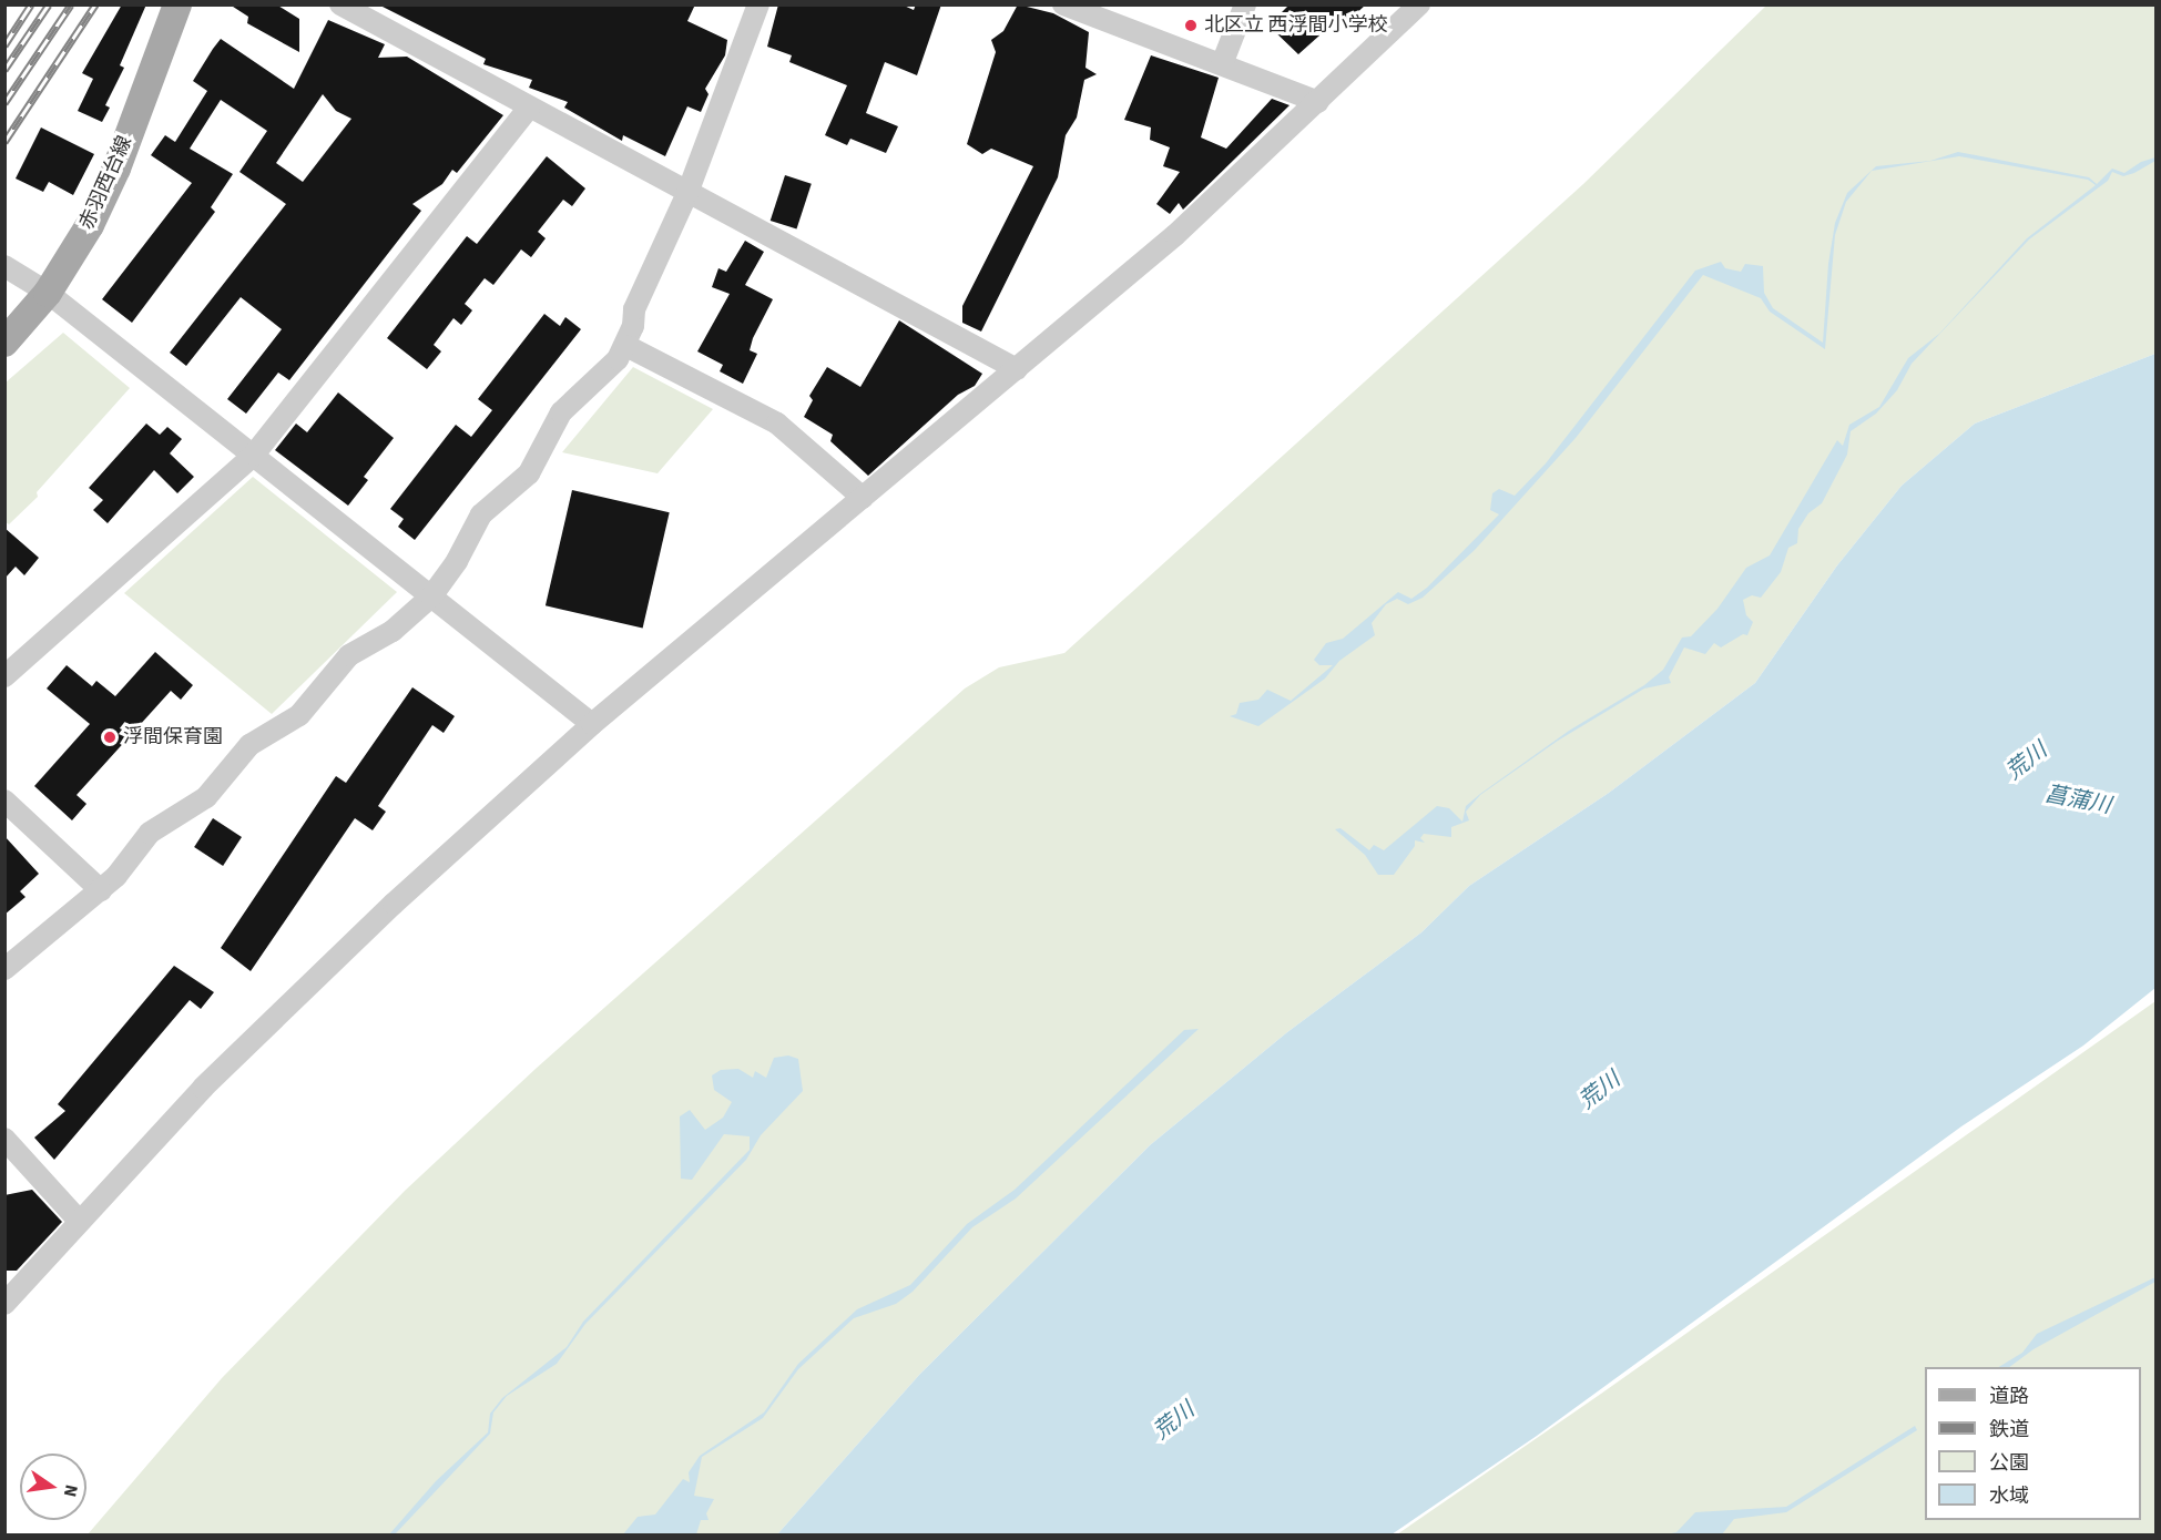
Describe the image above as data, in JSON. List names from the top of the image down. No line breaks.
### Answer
{"streets":{"main road":["赤羽西台線"]},"water":["荒川","菖蒲川"],"places":["北区立 西浮間小学校","浮間保育園"],"legend":["道路","鉄道","公園","水域"],"north":"right"}
